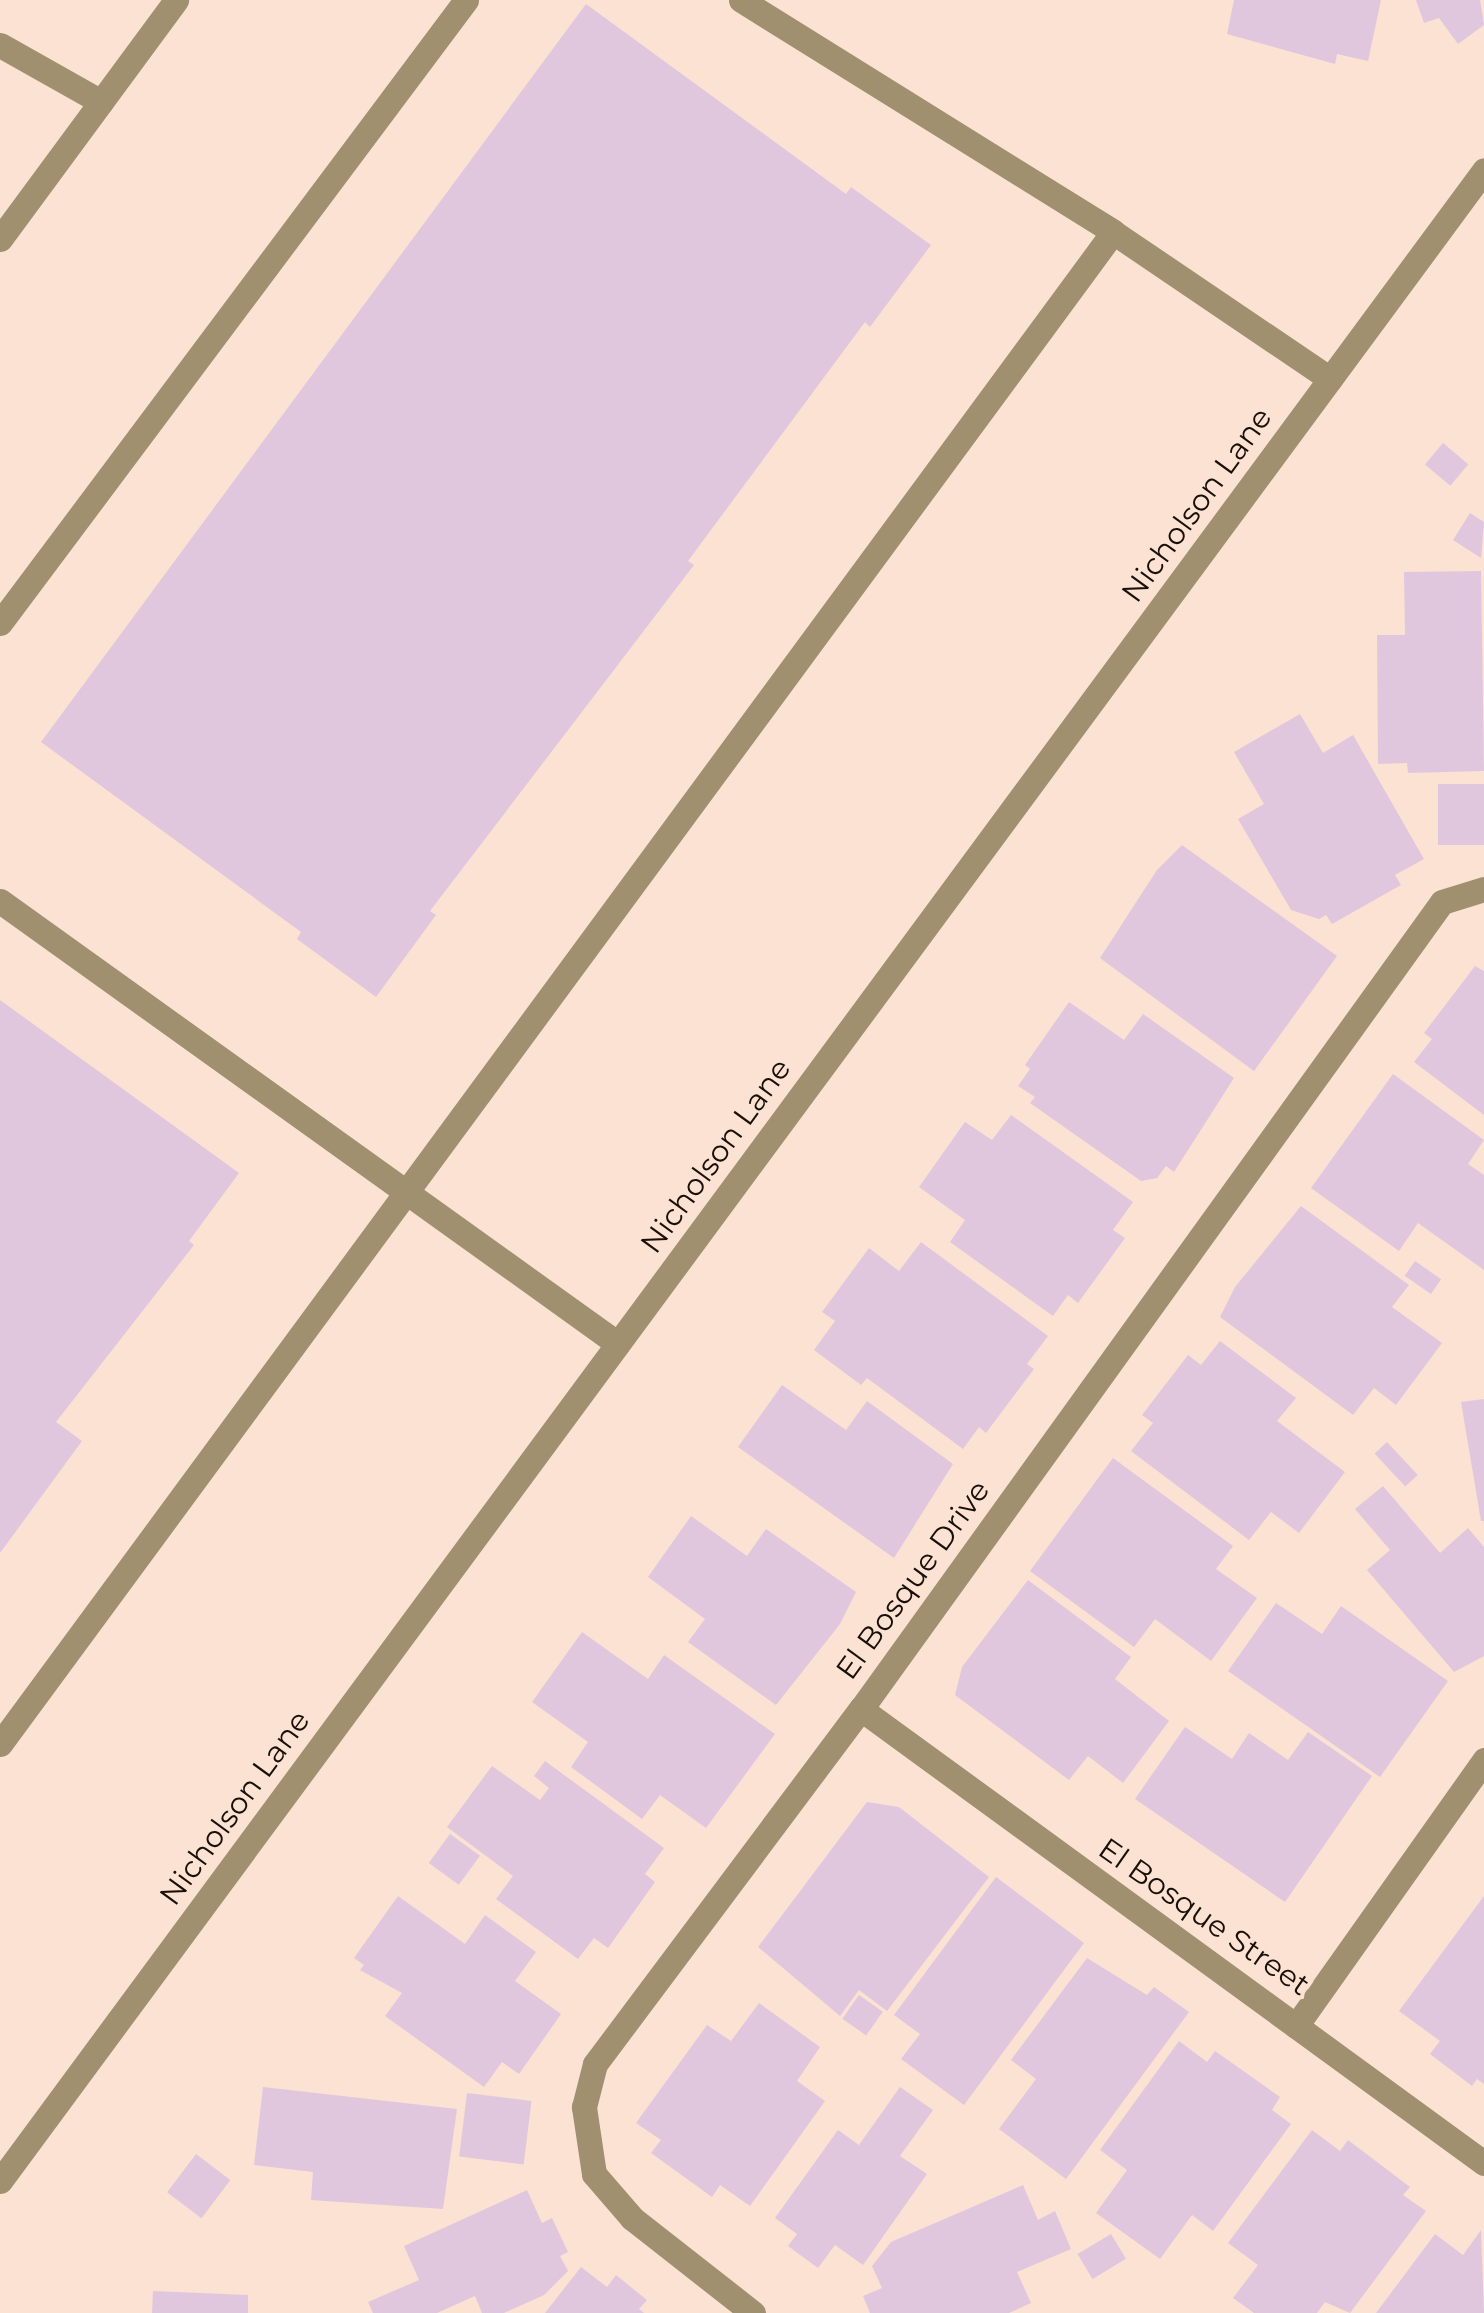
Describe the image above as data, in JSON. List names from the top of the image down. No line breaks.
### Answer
{"streets":{"street":["Nicholson Lane","El Bosque Drive","El Bosque Street"]},"crossings":[["El Bosque Drive","El Bosque Street"]]}
